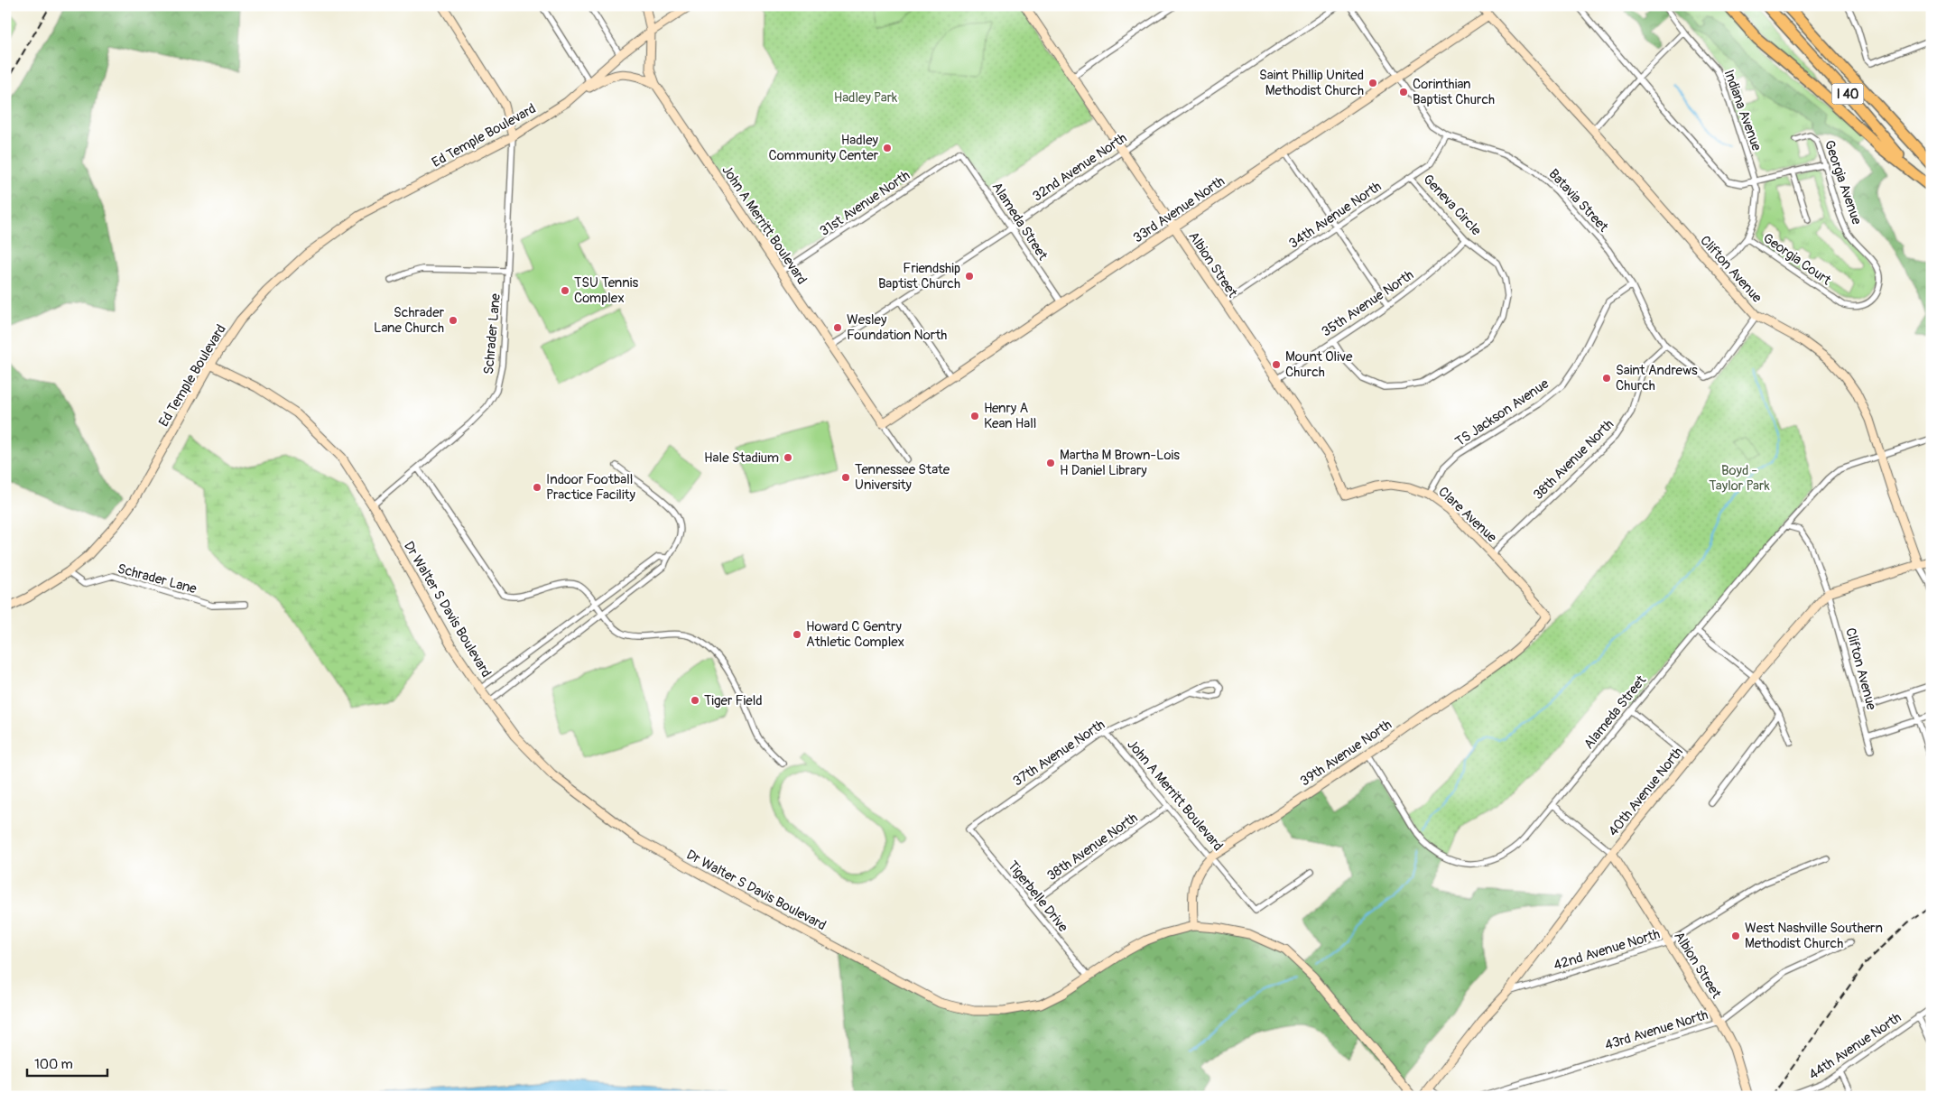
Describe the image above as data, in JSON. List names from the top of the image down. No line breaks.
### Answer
{"streets":{"highway":["I 40"],"street":["Indiana Avenue","Ed Temple Boulevard","32nd Avenue North","Georgia Avenue","Batavia Street","31st Avenue North","Geneva Circle","33rd Avenue North","34th Avenue North","Alameda Street","John A Merritt Boulevard","Georgia Court","Albion Street","Clifton Avenue","35th Avenue North","Schrader Lane","TS Jackson Avenue","38th Avenue North","Clare Avenue","Dr Walter S Davis Boulevard","37th Avenue North","39th Avenue North","40th Avenue North","Tigerbelle Drive","42nd Avenue North","43rd Avenue North","44th Avenue North"]},"crossings":[["Indiana Avenue","Georgia Court"],["Ed Temple Boulevard","John A Merritt Boulevard"],["Ed Temple Boulevard","Schrader Lane"],["Ed Temple Boulevard","Dr Walter S Davis Boulevard"],["32nd Avenue North","Alameda Street"],["32nd Avenue North","John A Merritt Boulevard"],["32nd Avenue North","Albion Street"],["Georgia Avenue","Georgia Court"],["Batavia Street","33rd Avenue North"],["Batavia Street","34th Avenue North"],["Batavia Street","Clifton Avenue"],["Batavia Street","TS Jackson Avenue"],["Batavia Street","38th Avenue North"],["31st Avenue North","Alameda Street"],["31st Avenue North","John A Merritt Boulevard"],["Geneva Circle","34th Avenue North"],["Geneva Circle","35th Avenue North"],["33rd Avenue North","Alameda Street"],["33rd Avenue North","John A Merritt Boulevard"],["33rd Avenue North","Albion Street"],["33rd Avenue North","Clifton Avenue"],["34th Avenue North","Albion Street"],["Alameda Street","Clifton Avenue"],["Alameda Street","39th Avenue North"],["John A Merritt Boulevard","38th Avenue North"],["John A Merritt Boulevard","37th Avenue North"],["John A Merritt Boulevard","39th Avenue North"],["Georgia Court","Clifton Avenue"],["Albion Street","35th Avenue North"],["Albion Street","Clare Avenue"],["Albion Street","40th Avenue North"],["Albion Street","42nd Avenue North"],["Albion Street","43rd Avenue North"],["Clifton Avenue","40th Avenue North"],["Schrader Lane","Dr Walter S Davis Boulevard"],["TS Jackson Avenue","Clare Avenue"],["38th Avenue North","Clare Avenue"],["38th Avenue North","Tigerbelle Drive"],["Clare Avenue","39th Avenue North"],["Dr Walter S Davis Boulevard","39th Avenue North"],["Dr Walter S Davis Boulevard","Tigerbelle Drive"],["37th Avenue North","Tigerbelle Drive"],["40th Avenue North","42nd Avenue North"]],"parks":["Hadley Park","Boyd - Taylor Park"],"places":["Saint Phillip United Methodist Church","Corinthian Baptist Church","Hadley Community Center","Friendship Baptist Church","TSU Tennis Complex","Schrader Lane Church","Wesley Foundation North","Mount Olive Church","Saint Andrews Church","Henry A Kean Hall","Hale Stadium","Martha M Brown-Lois H Daniel Library","Tennessee State University","Indoor Football Practice Facility","Howard C Gentry Athletic Complex","Tiger Field","West Nashville Southern Methodist Church"],"scale_bar":"100 m"}
